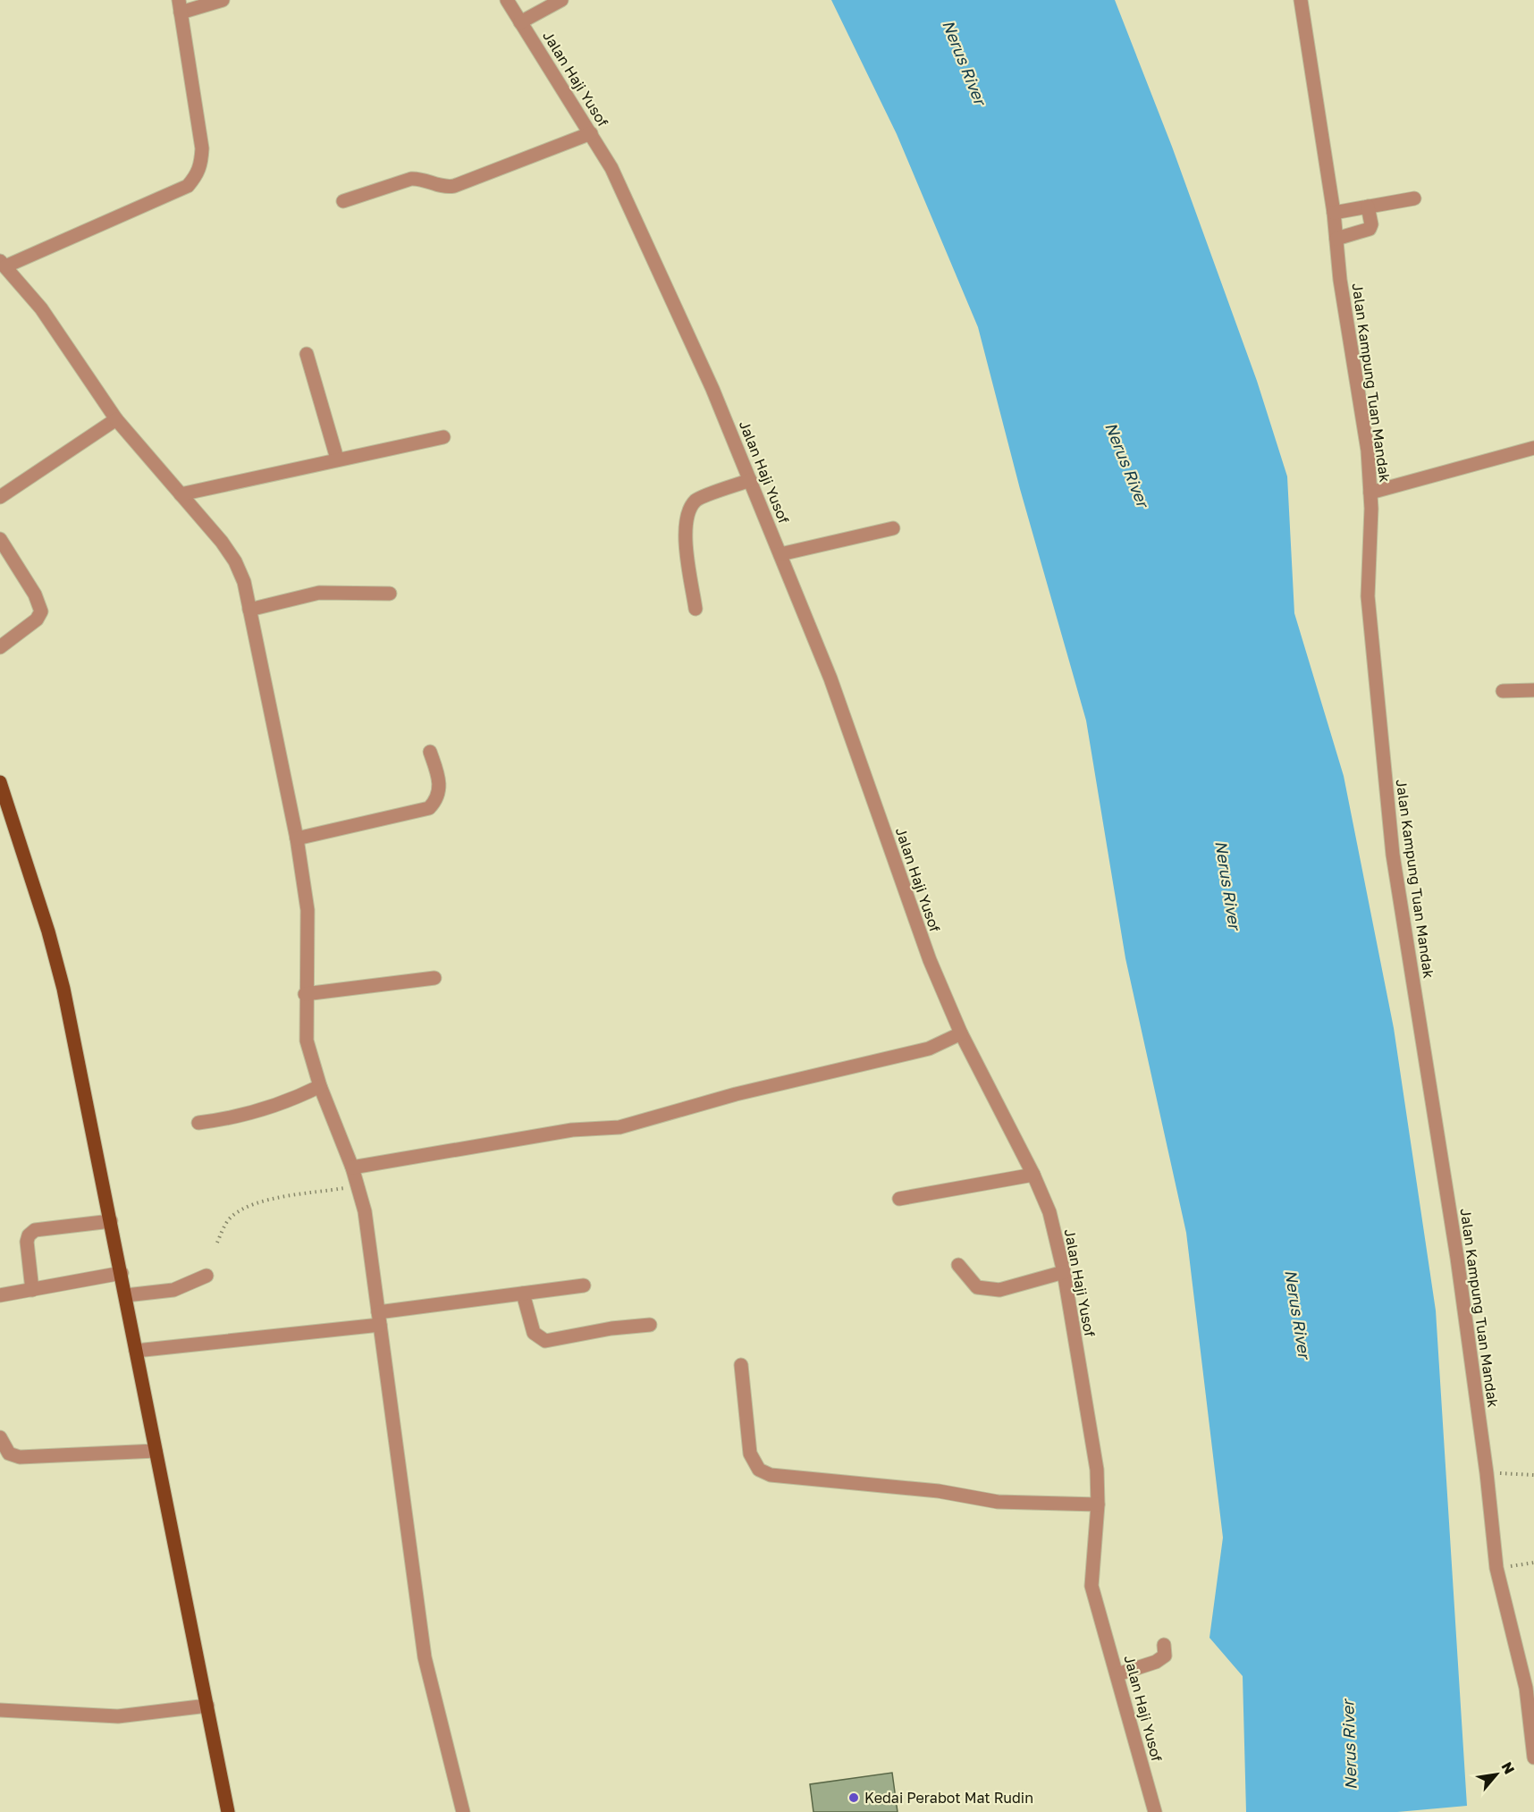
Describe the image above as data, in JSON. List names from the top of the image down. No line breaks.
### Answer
{"streets":{"street":["Jalan Haji Yusof","Jalan Kampung Tuan Mandak"]},"water":["Nerus River"],"places":["Kedai Perabot Mat Rudin"],"north":"top right"}
